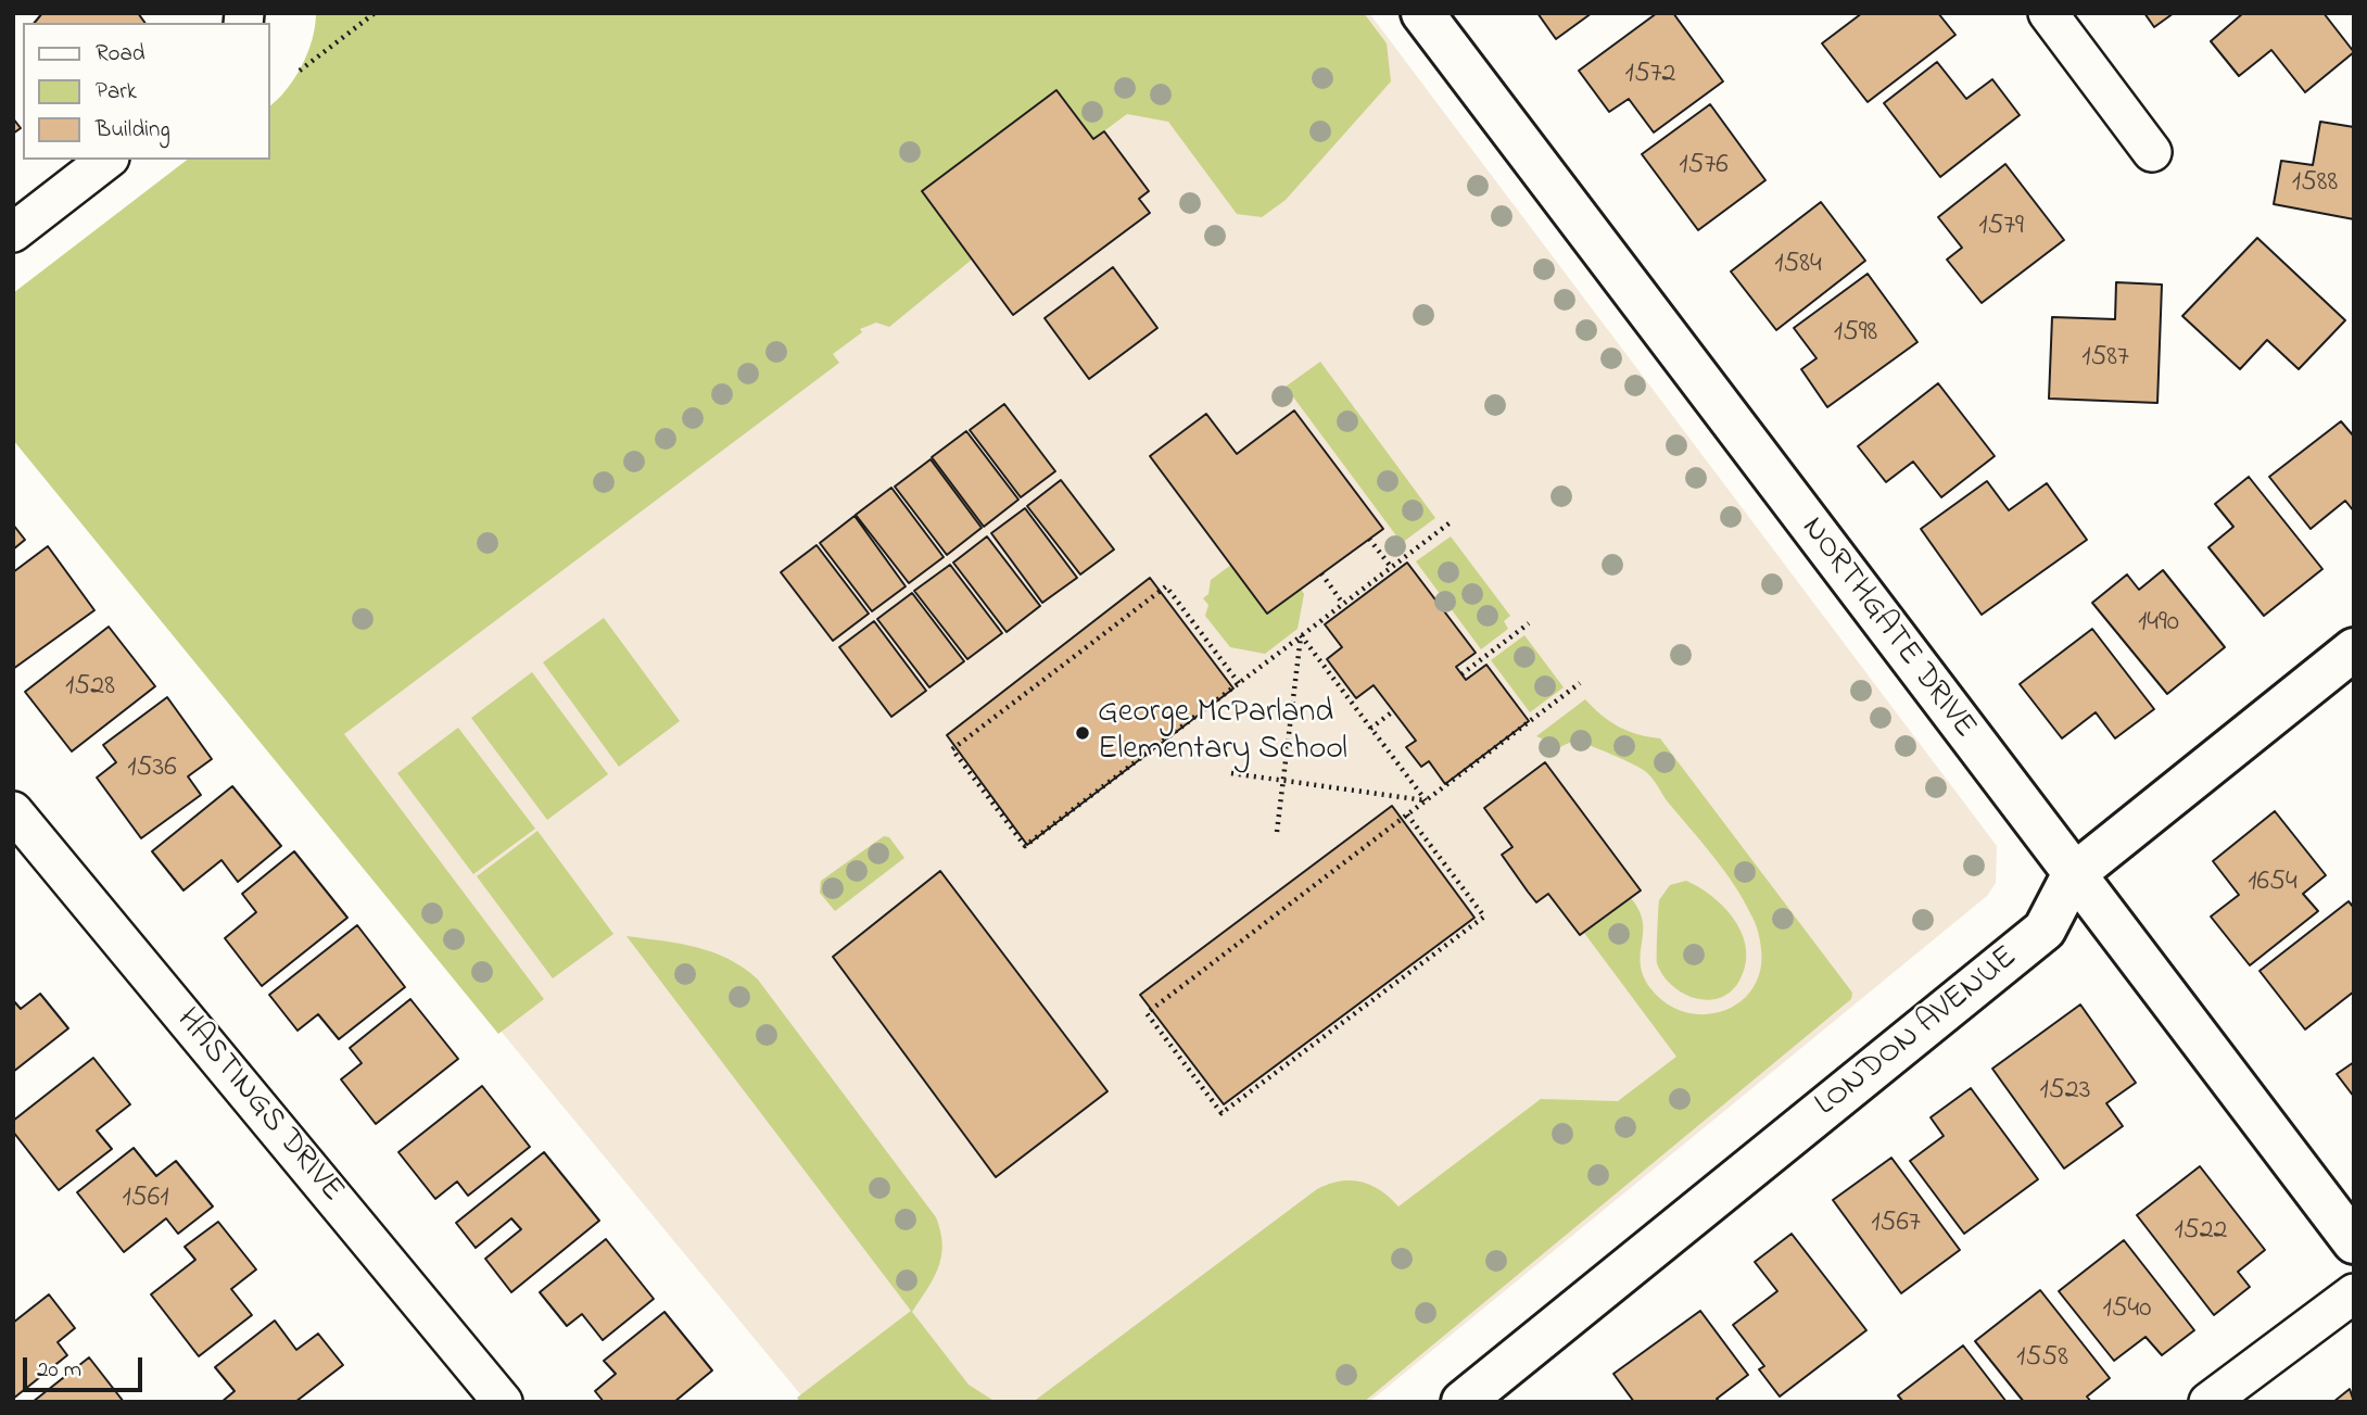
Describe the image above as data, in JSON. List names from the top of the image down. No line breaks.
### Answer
{"streets":{"street":["NORTHGATE DRIVE","LONDON AVENUE","HASTINGS DRIVE"]},"crossings":[["NORTHGATE DRIVE","LONDON AVENUE"]],"places":["George McParland Elementary School"],"house_numbers":["1572","1576","1588","1579","1584","1598","1587","1490","1528","1536","1654","1523","1561","1567","1522","1540","1558"],"legend":["Road","Park","Building"],"scale_bar":"20 m"}
